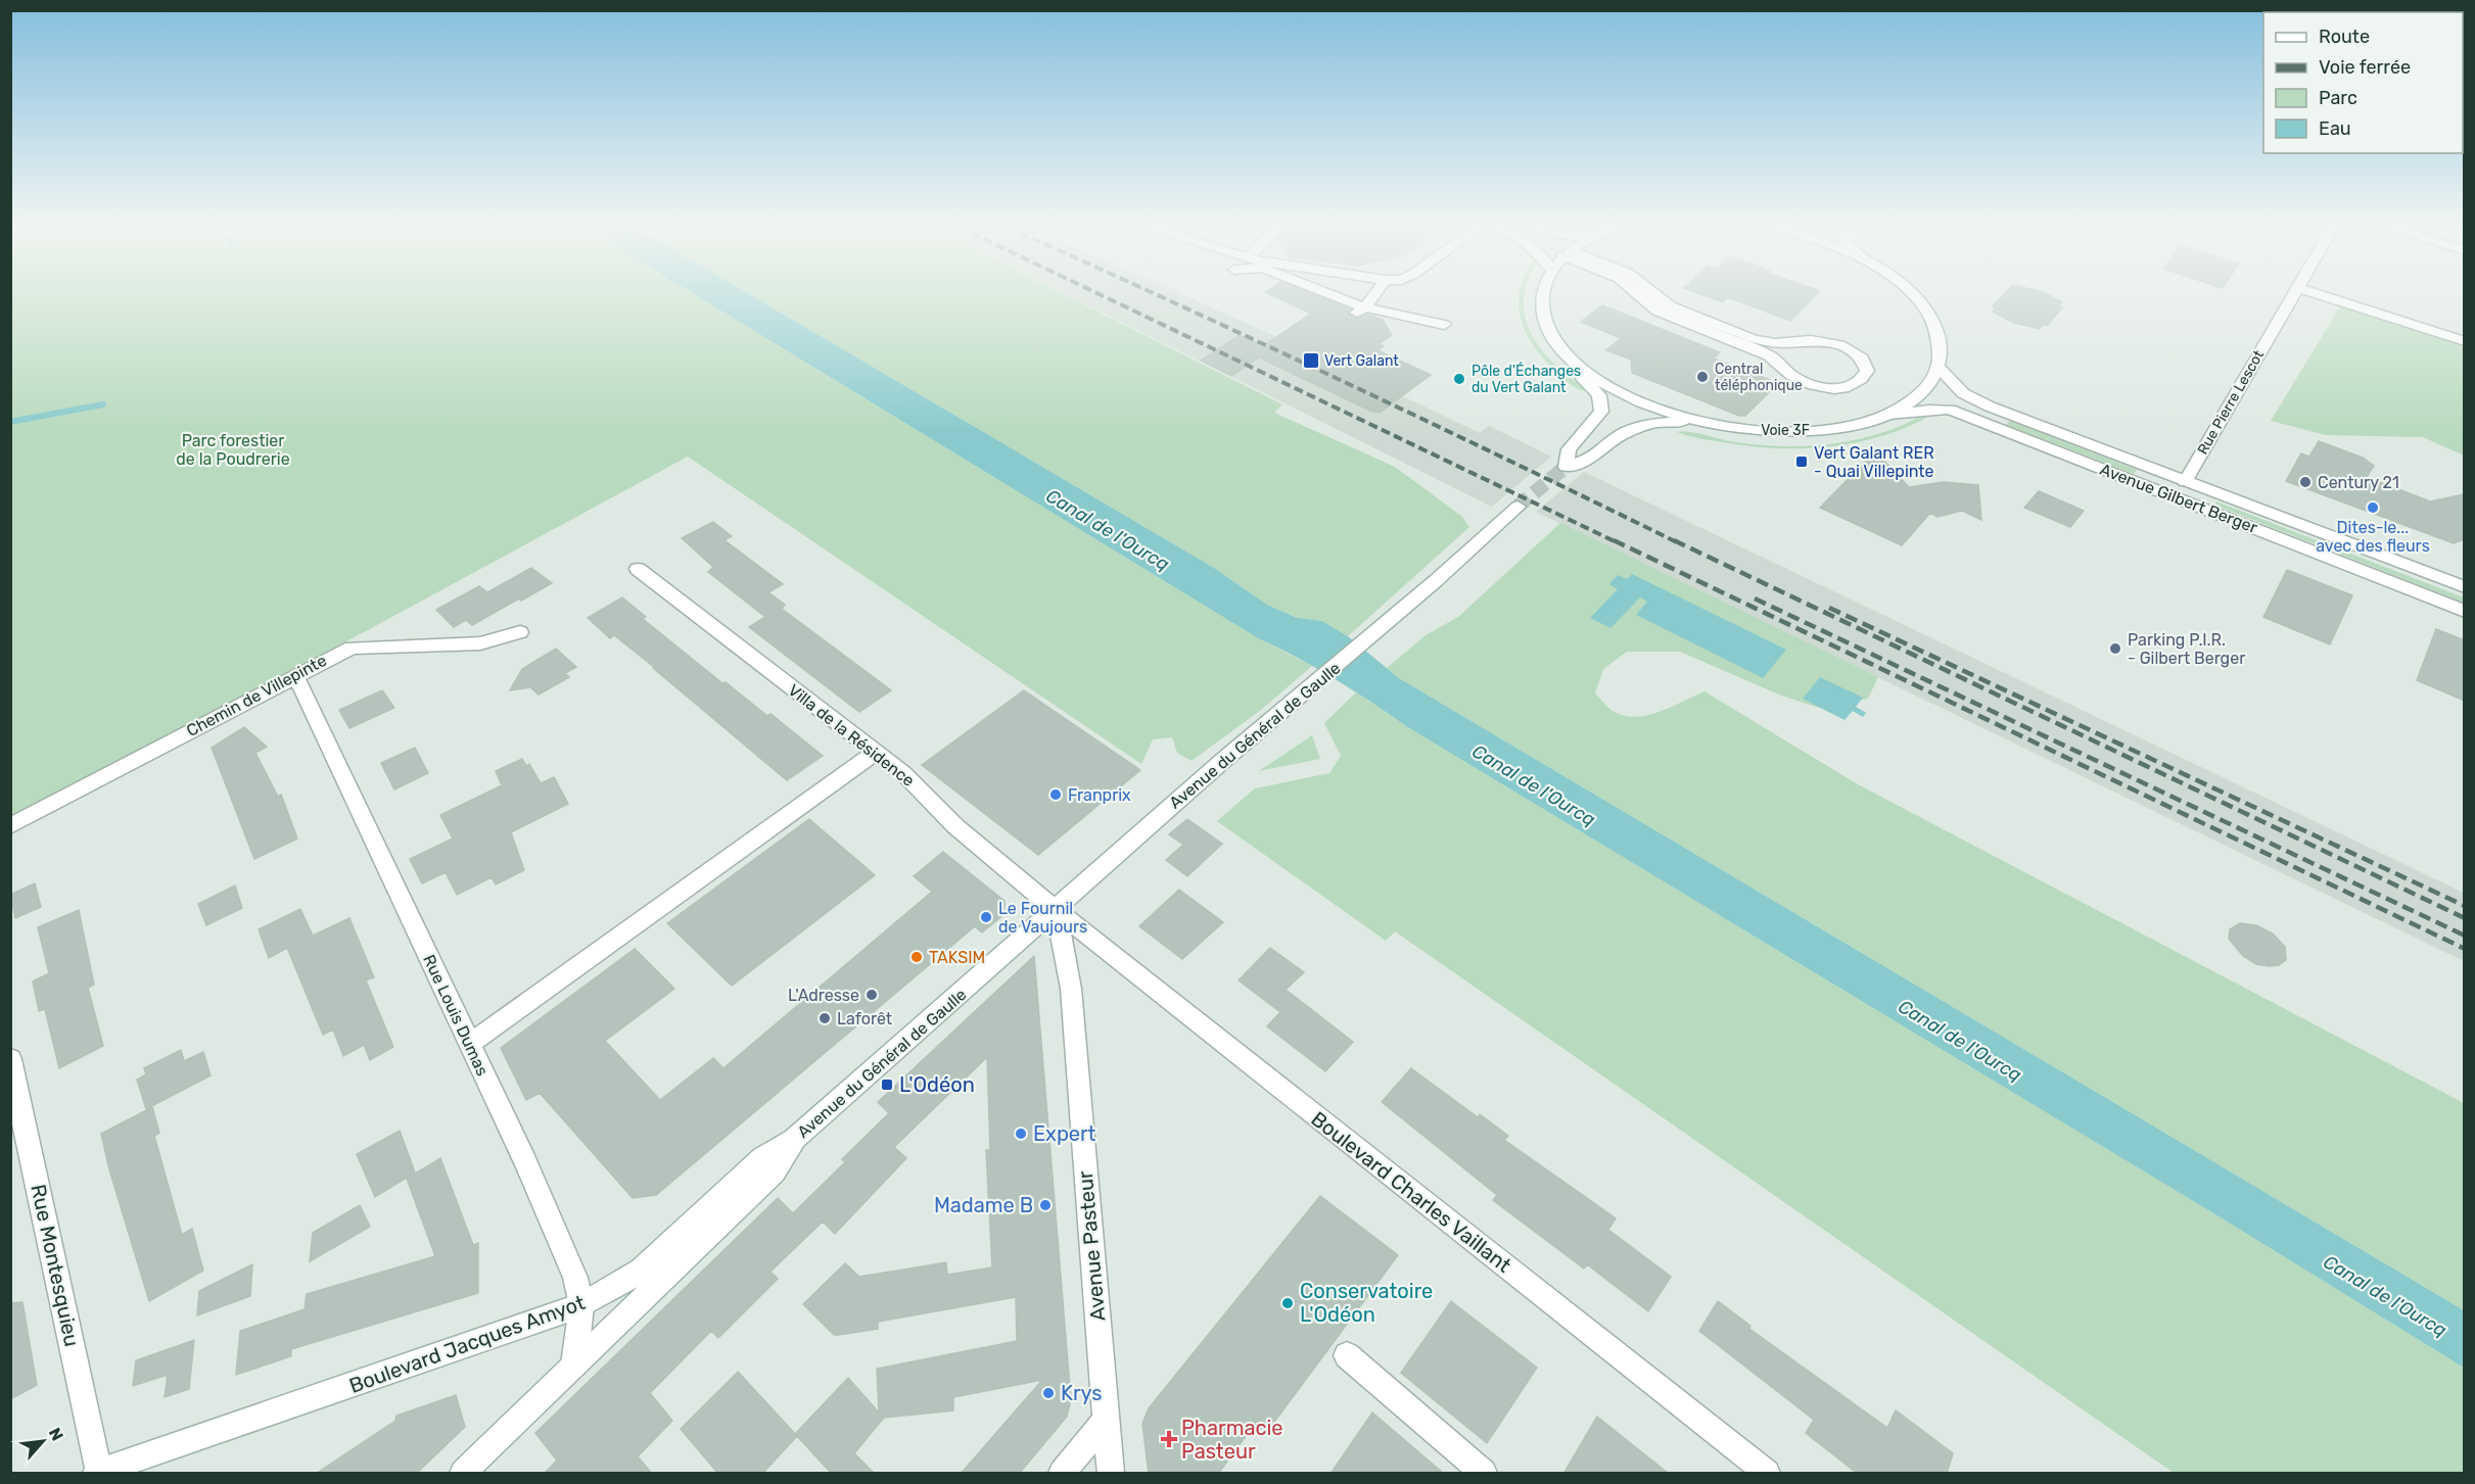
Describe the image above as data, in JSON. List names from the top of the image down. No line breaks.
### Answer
{"streets":{"street":["Rue Pierre Lescot","Voie 3F","Avenue Gilbert Berger","Chemin de Villepinte","Villa de la Résidence","Avenue du Général de Gaulle","Rue Louis Dumas","Boulevard Charles Vaillant","Avenue Pasteur","Rue Montesquieu","Boulevard Jacques Amyot"]},"crossings":[["Rue Pierre Lescot","Avenue Gilbert Berger"],["Voie 3F","Avenue Gilbert Berger"],["Chemin de Villepinte","Rue Louis Dumas"],["Villa de la Résidence","Avenue du Général de Gaulle"],["Villa de la Résidence","Boulevard Charles Vaillant"],["Villa de la Résidence","Avenue Pasteur"],["Avenue du Général de Gaulle","Rue Louis Dumas"],["Avenue du Général de Gaulle","Boulevard Charles Vaillant"],["Avenue du Général de Gaulle","Avenue Pasteur"],["Avenue du Général de Gaulle","Boulevard Jacques Amyot"],["Rue Louis Dumas","Boulevard Jacques Amyot"],["Boulevard Charles Vaillant","Avenue Pasteur"],["Rue Montesquieu","Boulevard Jacques Amyot"]],"water":["Canal de l'Ourcq"],"parks":["Parc forestier de la Poudrerie"],"places":{"transit":["Vert Galant","Vert Galant RER - Quai Villepinte","L'Odéon"],"other":["Central téléphonique","Pôle d'Échanges du Vert Galant","Century 21","Dites-le... avec des fleurs","Parking P.I.R. - Gilbert Berger","Franprix","Le Fournil de Vaujours","TAKSIM","L'Adresse","Laforêt","Expert","Madame B","Conservatoire L'Odéon","Krys"],"health":["Pharmacie Pasteur"]},"legend":["Route","Voie ferrée","Parc","Eau"],"north":"top right"}
